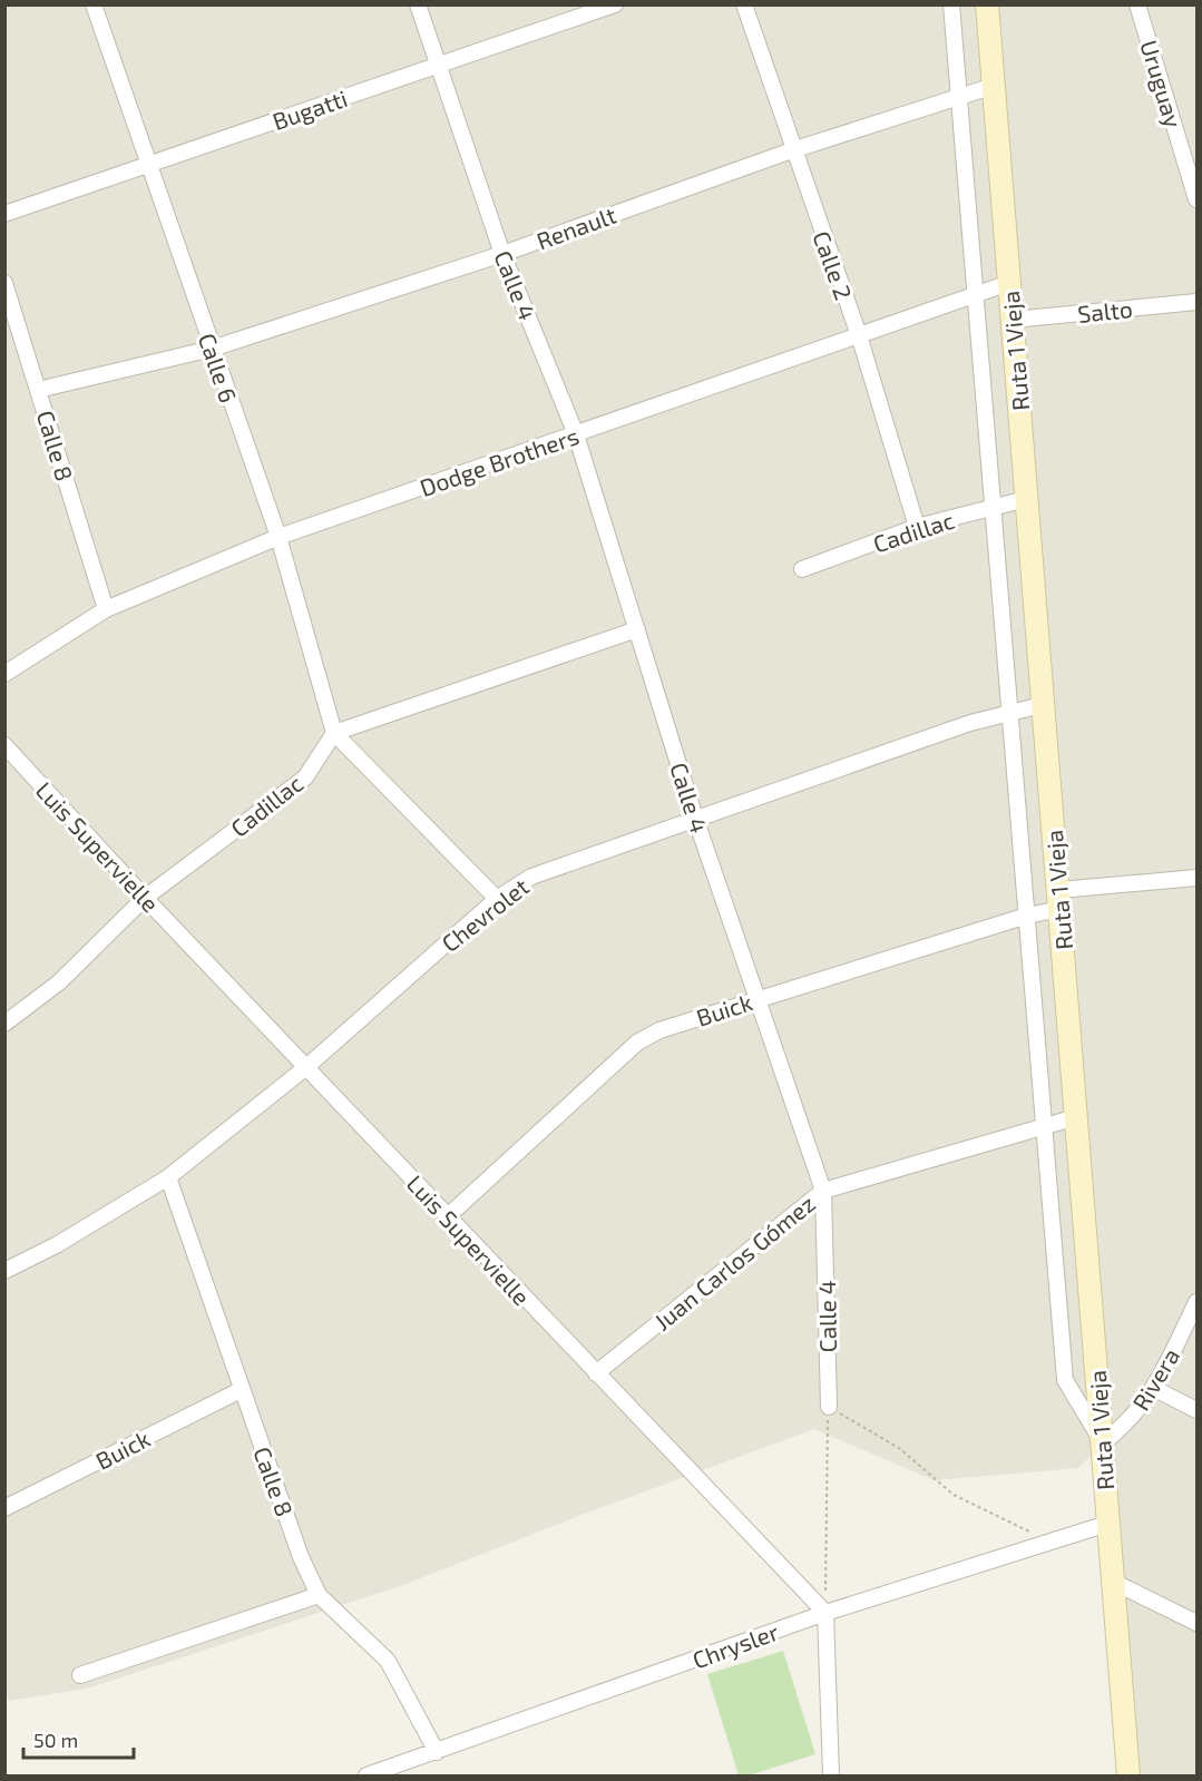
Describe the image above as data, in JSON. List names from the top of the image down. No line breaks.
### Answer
{"streets":{"street":["Uruguay","Bugatti","Renault","Calle 2","Calle 4","Salto","Ruta 1 Vieja","Calle 6","Calle 8","Dodge Brothers","Cadillac","Luis Supervielle","Chevrolet","Buick","Juan Carlos Gómez","Rivera","Chrysler"]},"crossings":[["Bugatti","Calle 4"],["Bugatti","Calle 6"],["Renault","Calle 2"],["Renault","Calle 4"],["Renault","Ruta 1 Vieja"],["Renault","Calle 6"],["Renault","Calle 8"],["Calle 2","Dodge Brothers"],["Calle 2","Cadillac"],["Calle 4","Dodge Brothers"],["Calle 4","Chevrolet"],["Calle 4","Buick"],["Calle 4","Juan Carlos Gómez"],["Salto","Ruta 1 Vieja"],["Ruta 1 Vieja","Dodge Brothers"],["Ruta 1 Vieja","Cadillac"],["Ruta 1 Vieja","Chevrolet"],["Ruta 1 Vieja","Buick"],["Ruta 1 Vieja","Juan Carlos Gómez"],["Ruta 1 Vieja","Rivera"],["Ruta 1 Vieja","Chrysler"],["Calle 6","Dodge Brothers"],["Calle 6","Cadillac"],["Calle 8","Dodge Brothers"],["Calle 8","Chevrolet"],["Calle 8","Buick"],["Calle 8","Chrysler"],["Cadillac","Luis Supervielle"],["Luis Supervielle","Chevrolet"],["Luis Supervielle","Buick"],["Luis Supervielle","Juan Carlos Gómez"],["Luis Supervielle","Chrysler"]],"scale_bar":"50 m"}
